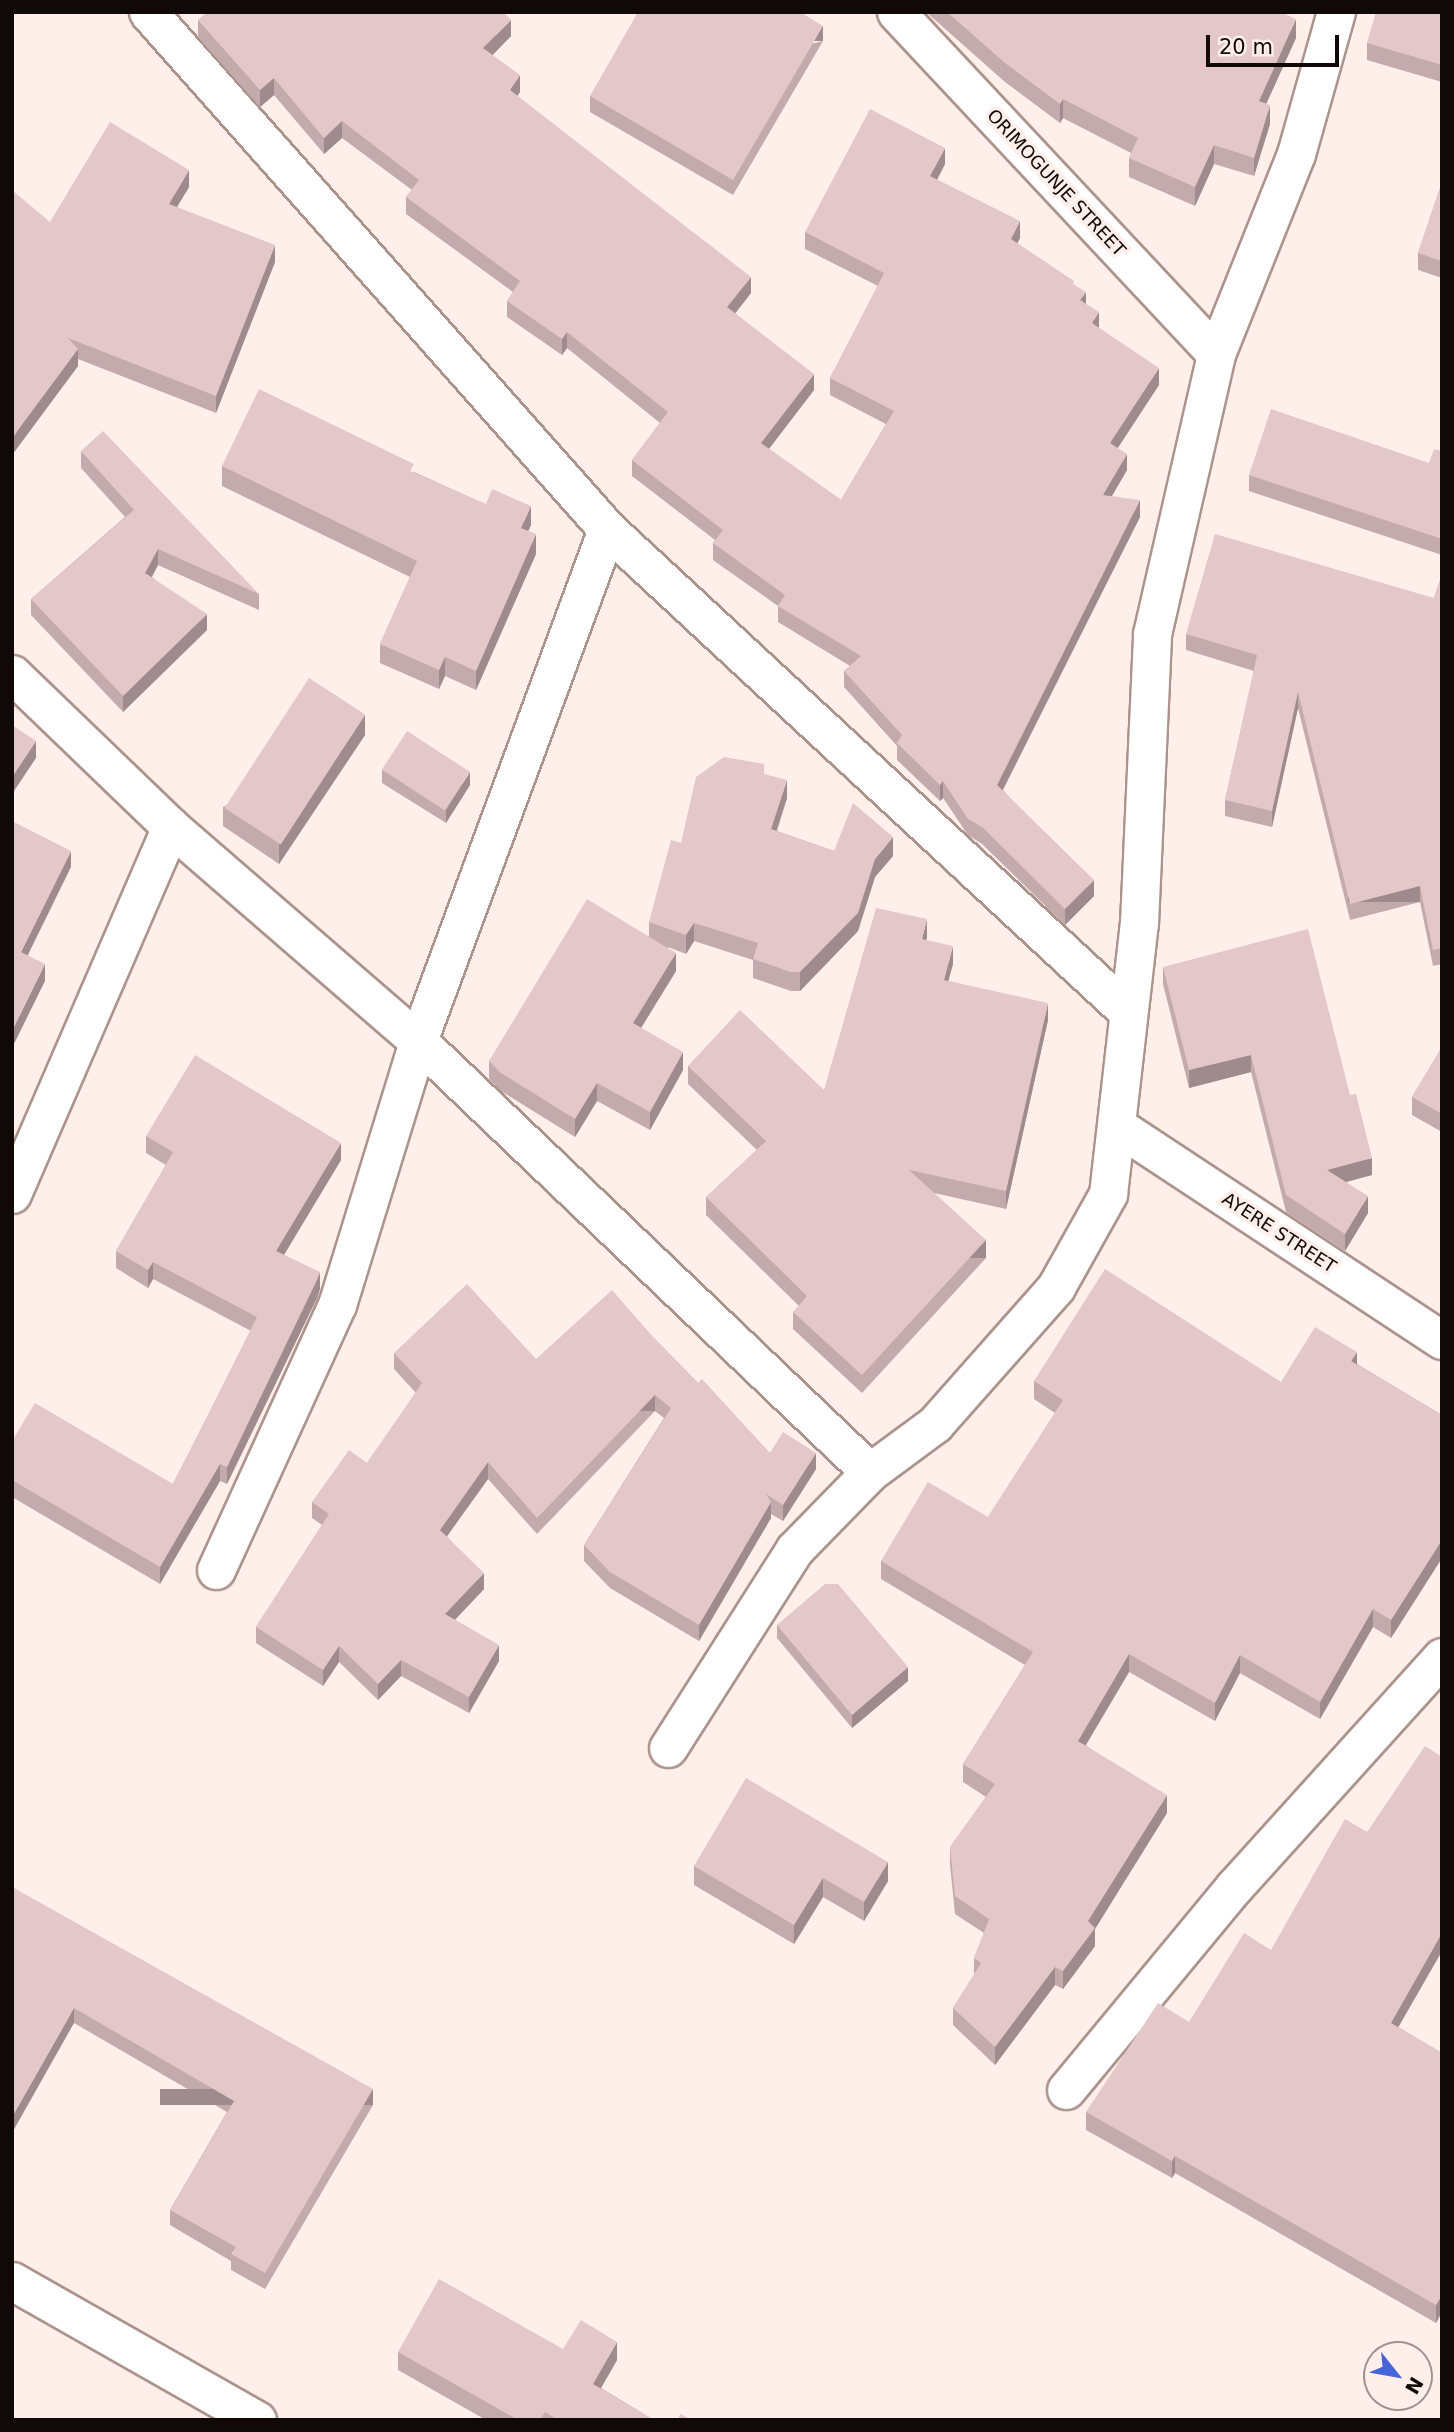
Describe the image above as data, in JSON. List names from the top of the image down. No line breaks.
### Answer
{"streets":{"street":["ORIMOGUNJE STREET","AYERE STREET"]},"scale_bar":"20 m","north":"bottom right"}
